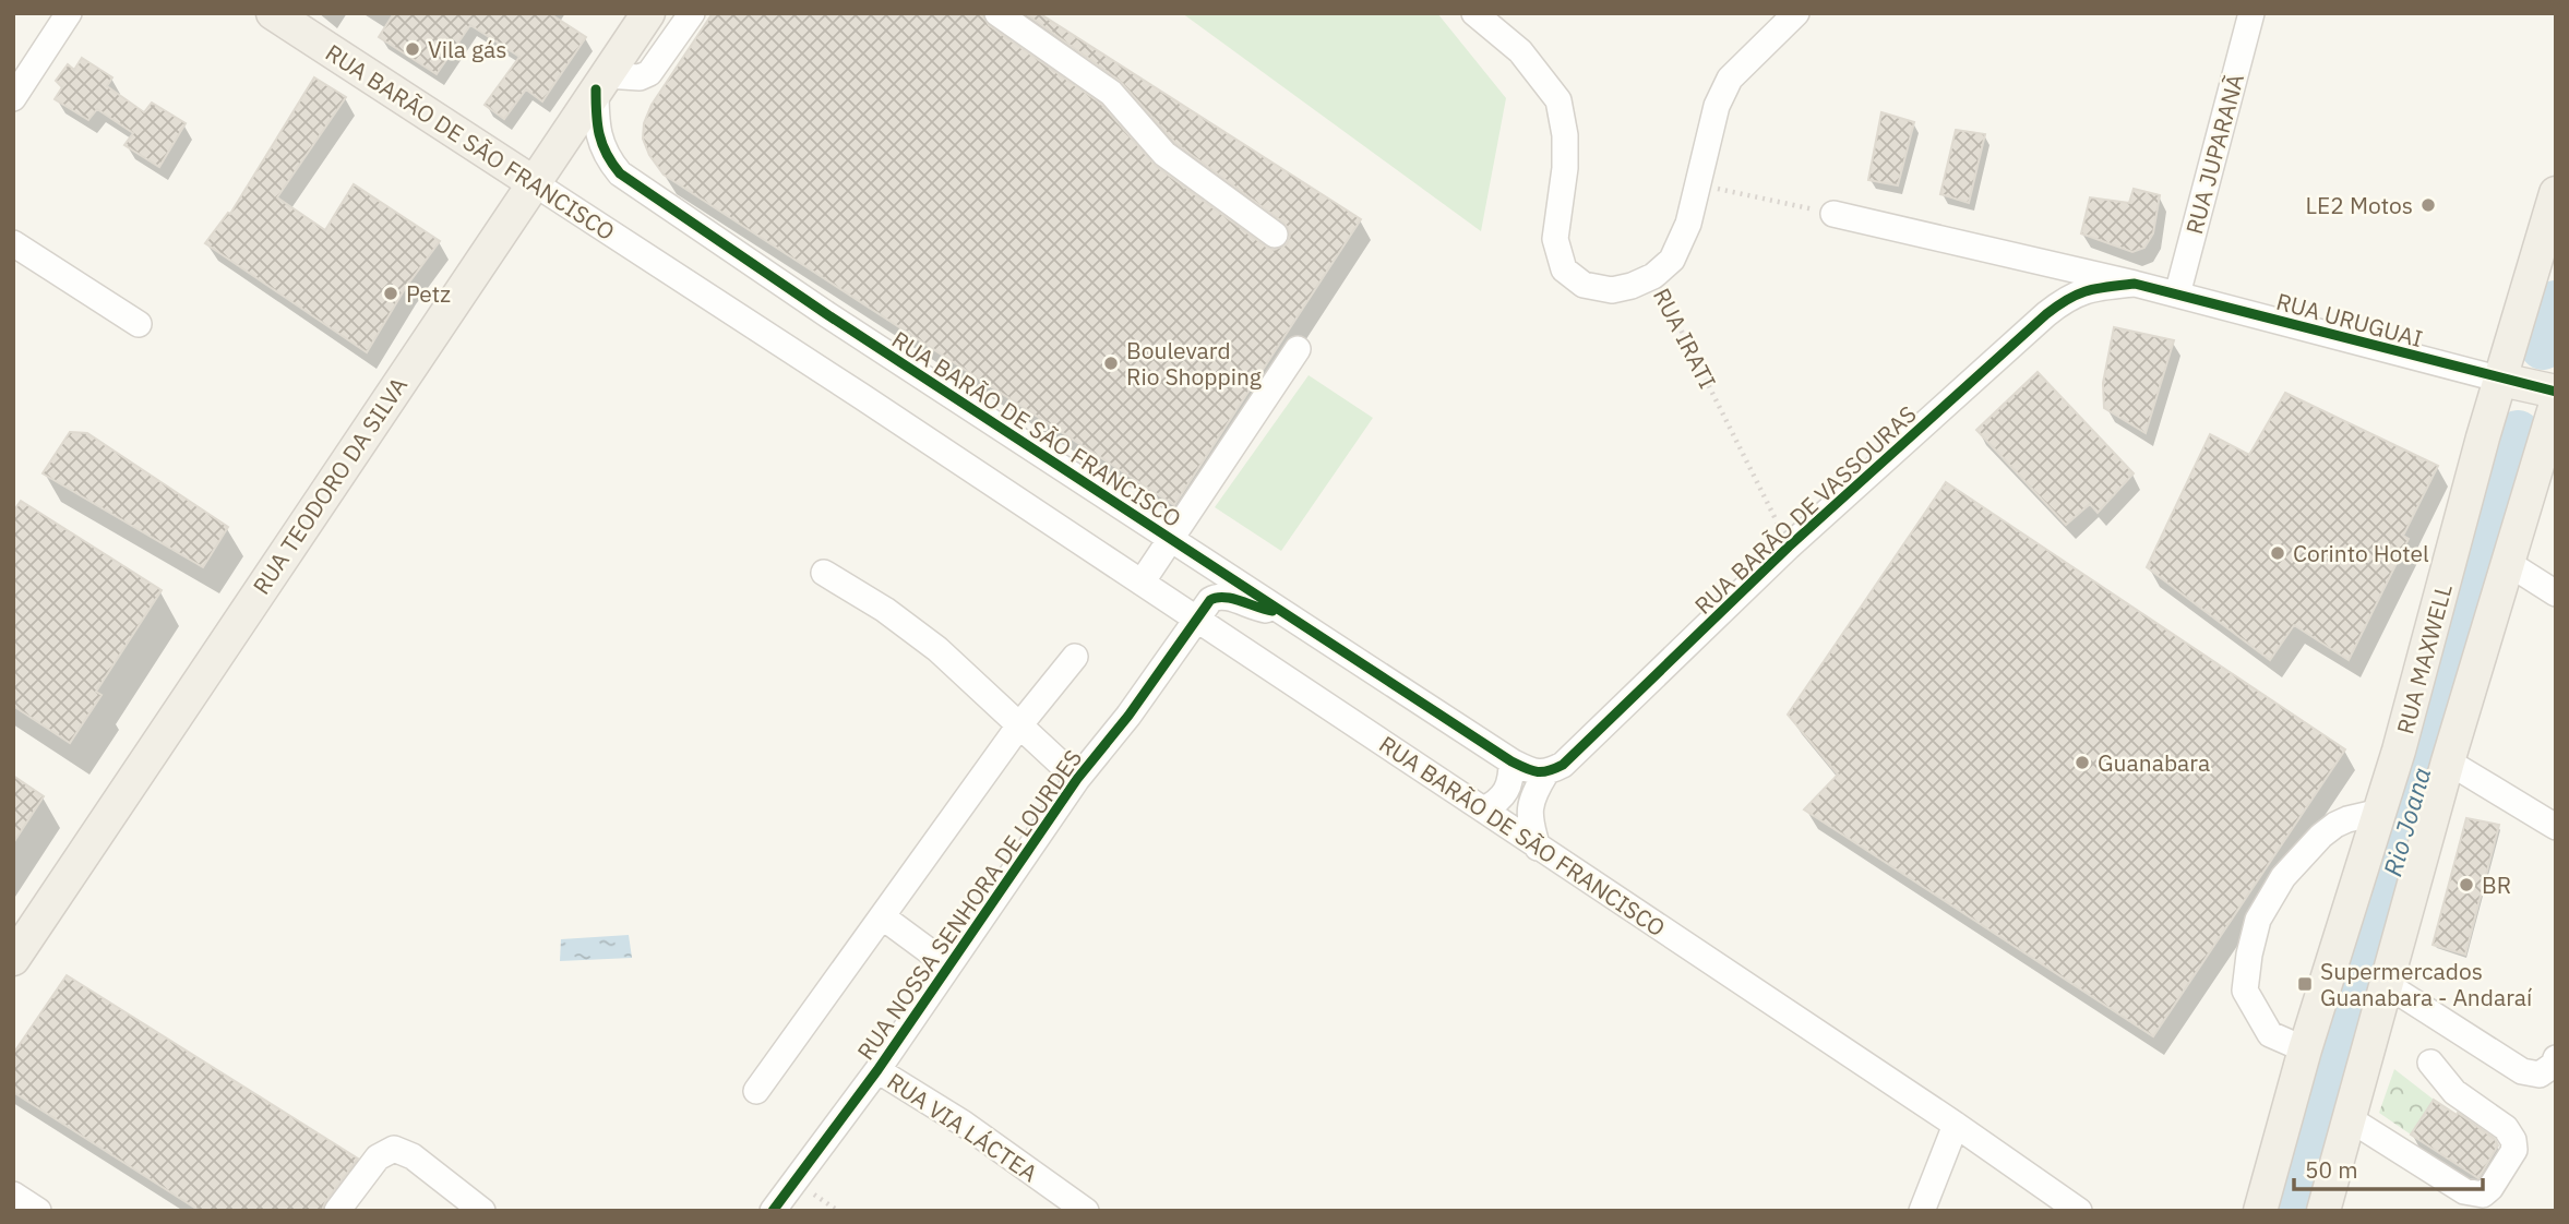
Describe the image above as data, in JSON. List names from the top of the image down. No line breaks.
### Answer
{"streets":{"main road":["RUA BARÃO DE SÃO FRANCISCO","RUA URUGUAI","RUA TEODORO DA SILVA","RUA MAXWELL"],"street":["RUA JUPARANÃ","RUA IRATI","RUA BARÃO DE VASSOURAS","RUA NOSSA SENHORA DE LOURDES","RUA VIA LÁCTEA"]},"crossings":[["RUA BARÃO DE SÃO FRANCISCO","RUA TEODORO DA SILVA"],["RUA BARÃO DE SÃO FRANCISCO","RUA NOSSA SENHORA DE LOURDES"],["RUA JUPARANÃ","RUA URUGUAI"],["RUA URUGUAI","RUA BARÃO DE VASSOURAS"],["RUA URUGUAI","RUA MAXWELL"],["RUA IRATI","RUA BARÃO DE VASSOURAS"],["RUA NOSSA SENHORA DE LOURDES","RUA VIA LÁCTEA"]],"water":["Rio Joana"],"places":{"other":["Vila gás","LE2 Motos","Petz","Boulevard Rio Shopping","Corinto Hotel","Guanabara","BR"],"transit":["Supermercados Guanabara - Andaraí"]},"scale_bar":"50 m"}
